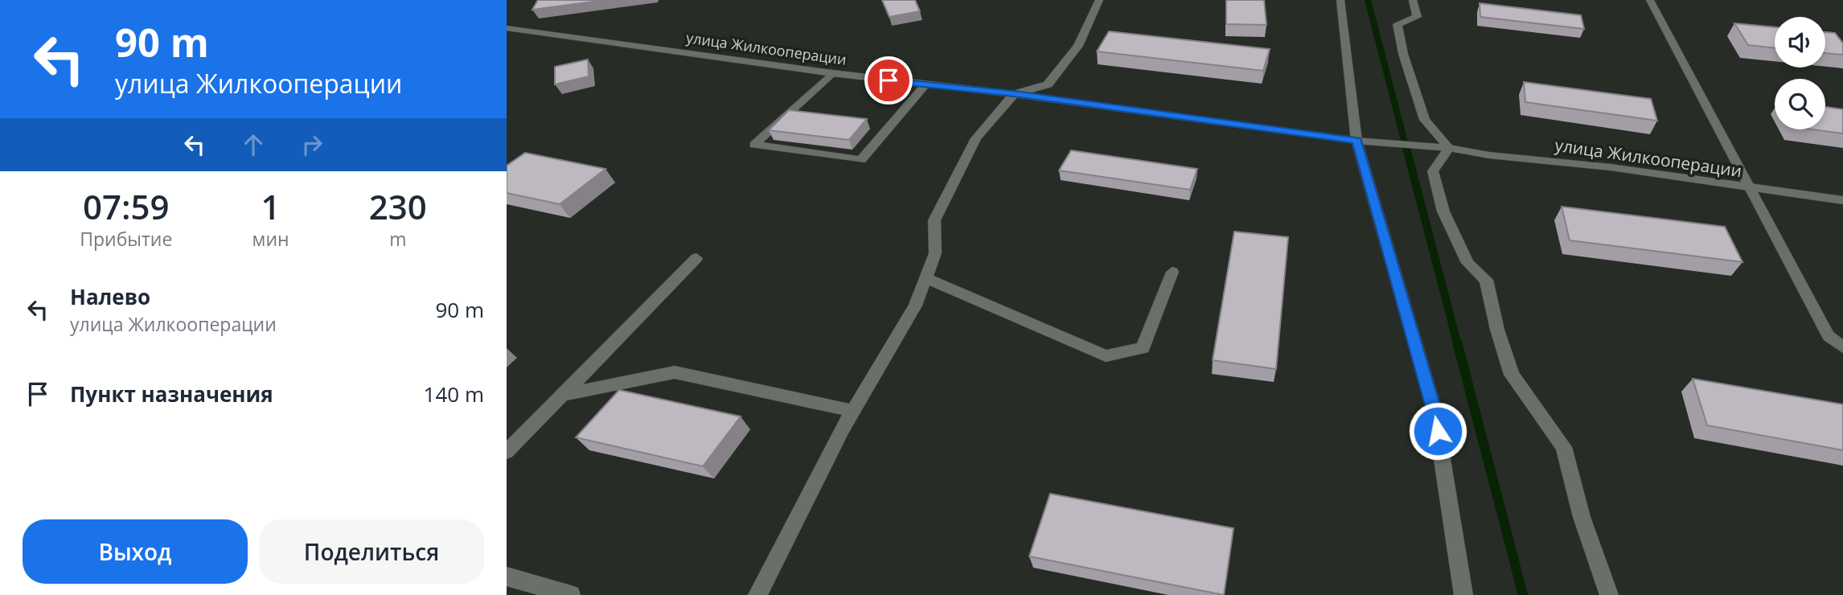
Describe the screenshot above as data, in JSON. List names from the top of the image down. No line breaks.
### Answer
{"streets":{"street":["улица Жилкооперации"]},"page":{"turn":["90 m","улица Жилкооперации"],"eta":["07:59","Прибытие","1","мин","230","m"],"list":[{"name":"Налево","note":"улица Жилкооперации","value":"90 m"},{"name":"Пункт назначения","value":"140 m"}],"buttons":["Выход","Поделиться"]}}
